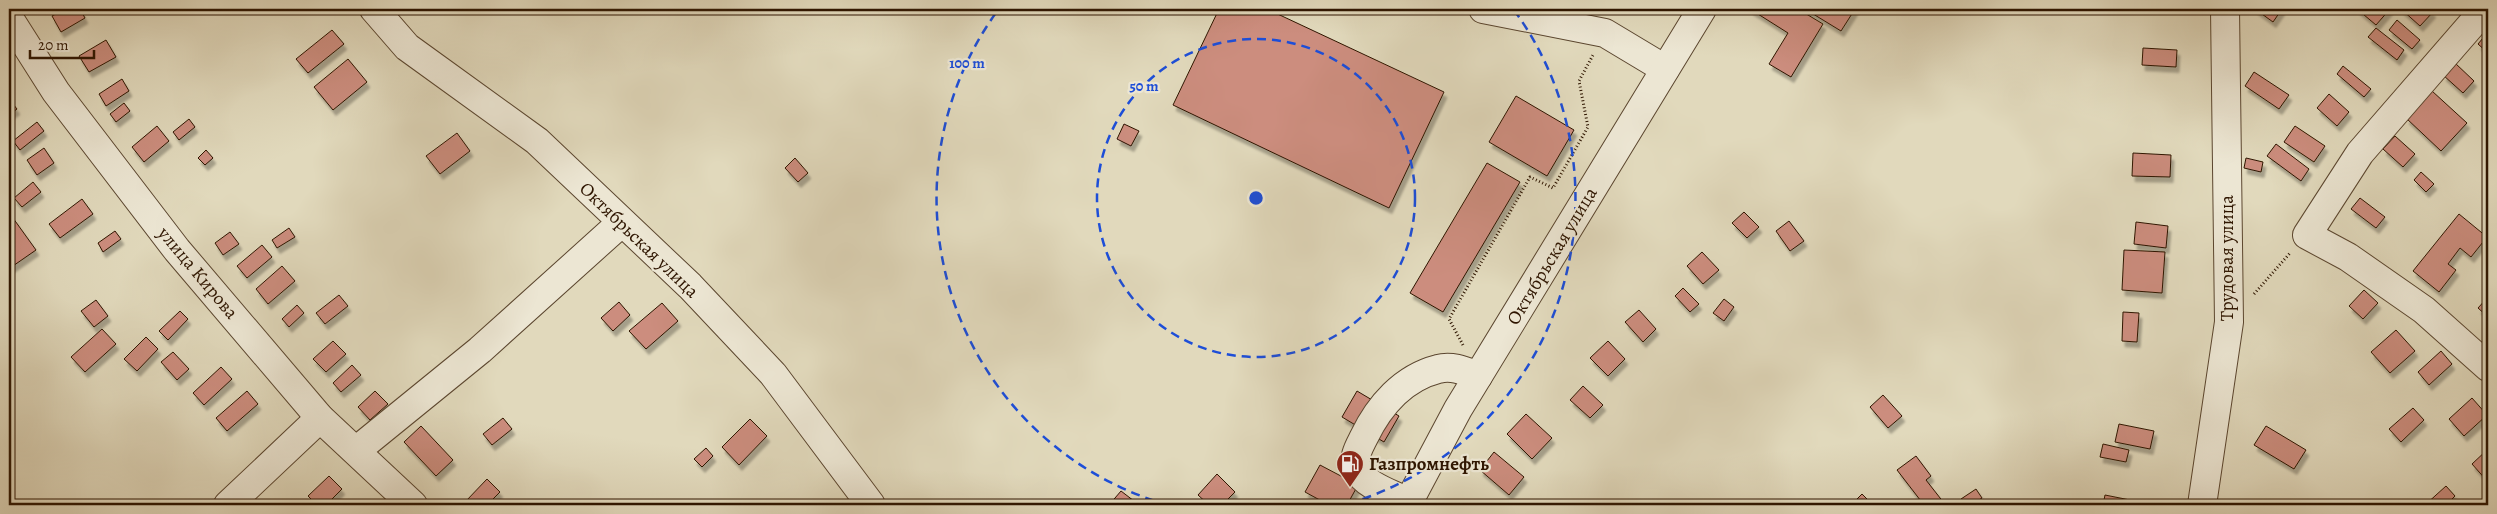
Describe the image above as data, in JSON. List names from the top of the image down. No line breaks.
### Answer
{"streets":{"street":["Октябрьская улица","Трудовая улица","улица Кирова"]},"places":{"fuel station":["Газпромнефть"]},"scale_bar":"20 m","rings":["100 m","50 m"]}
